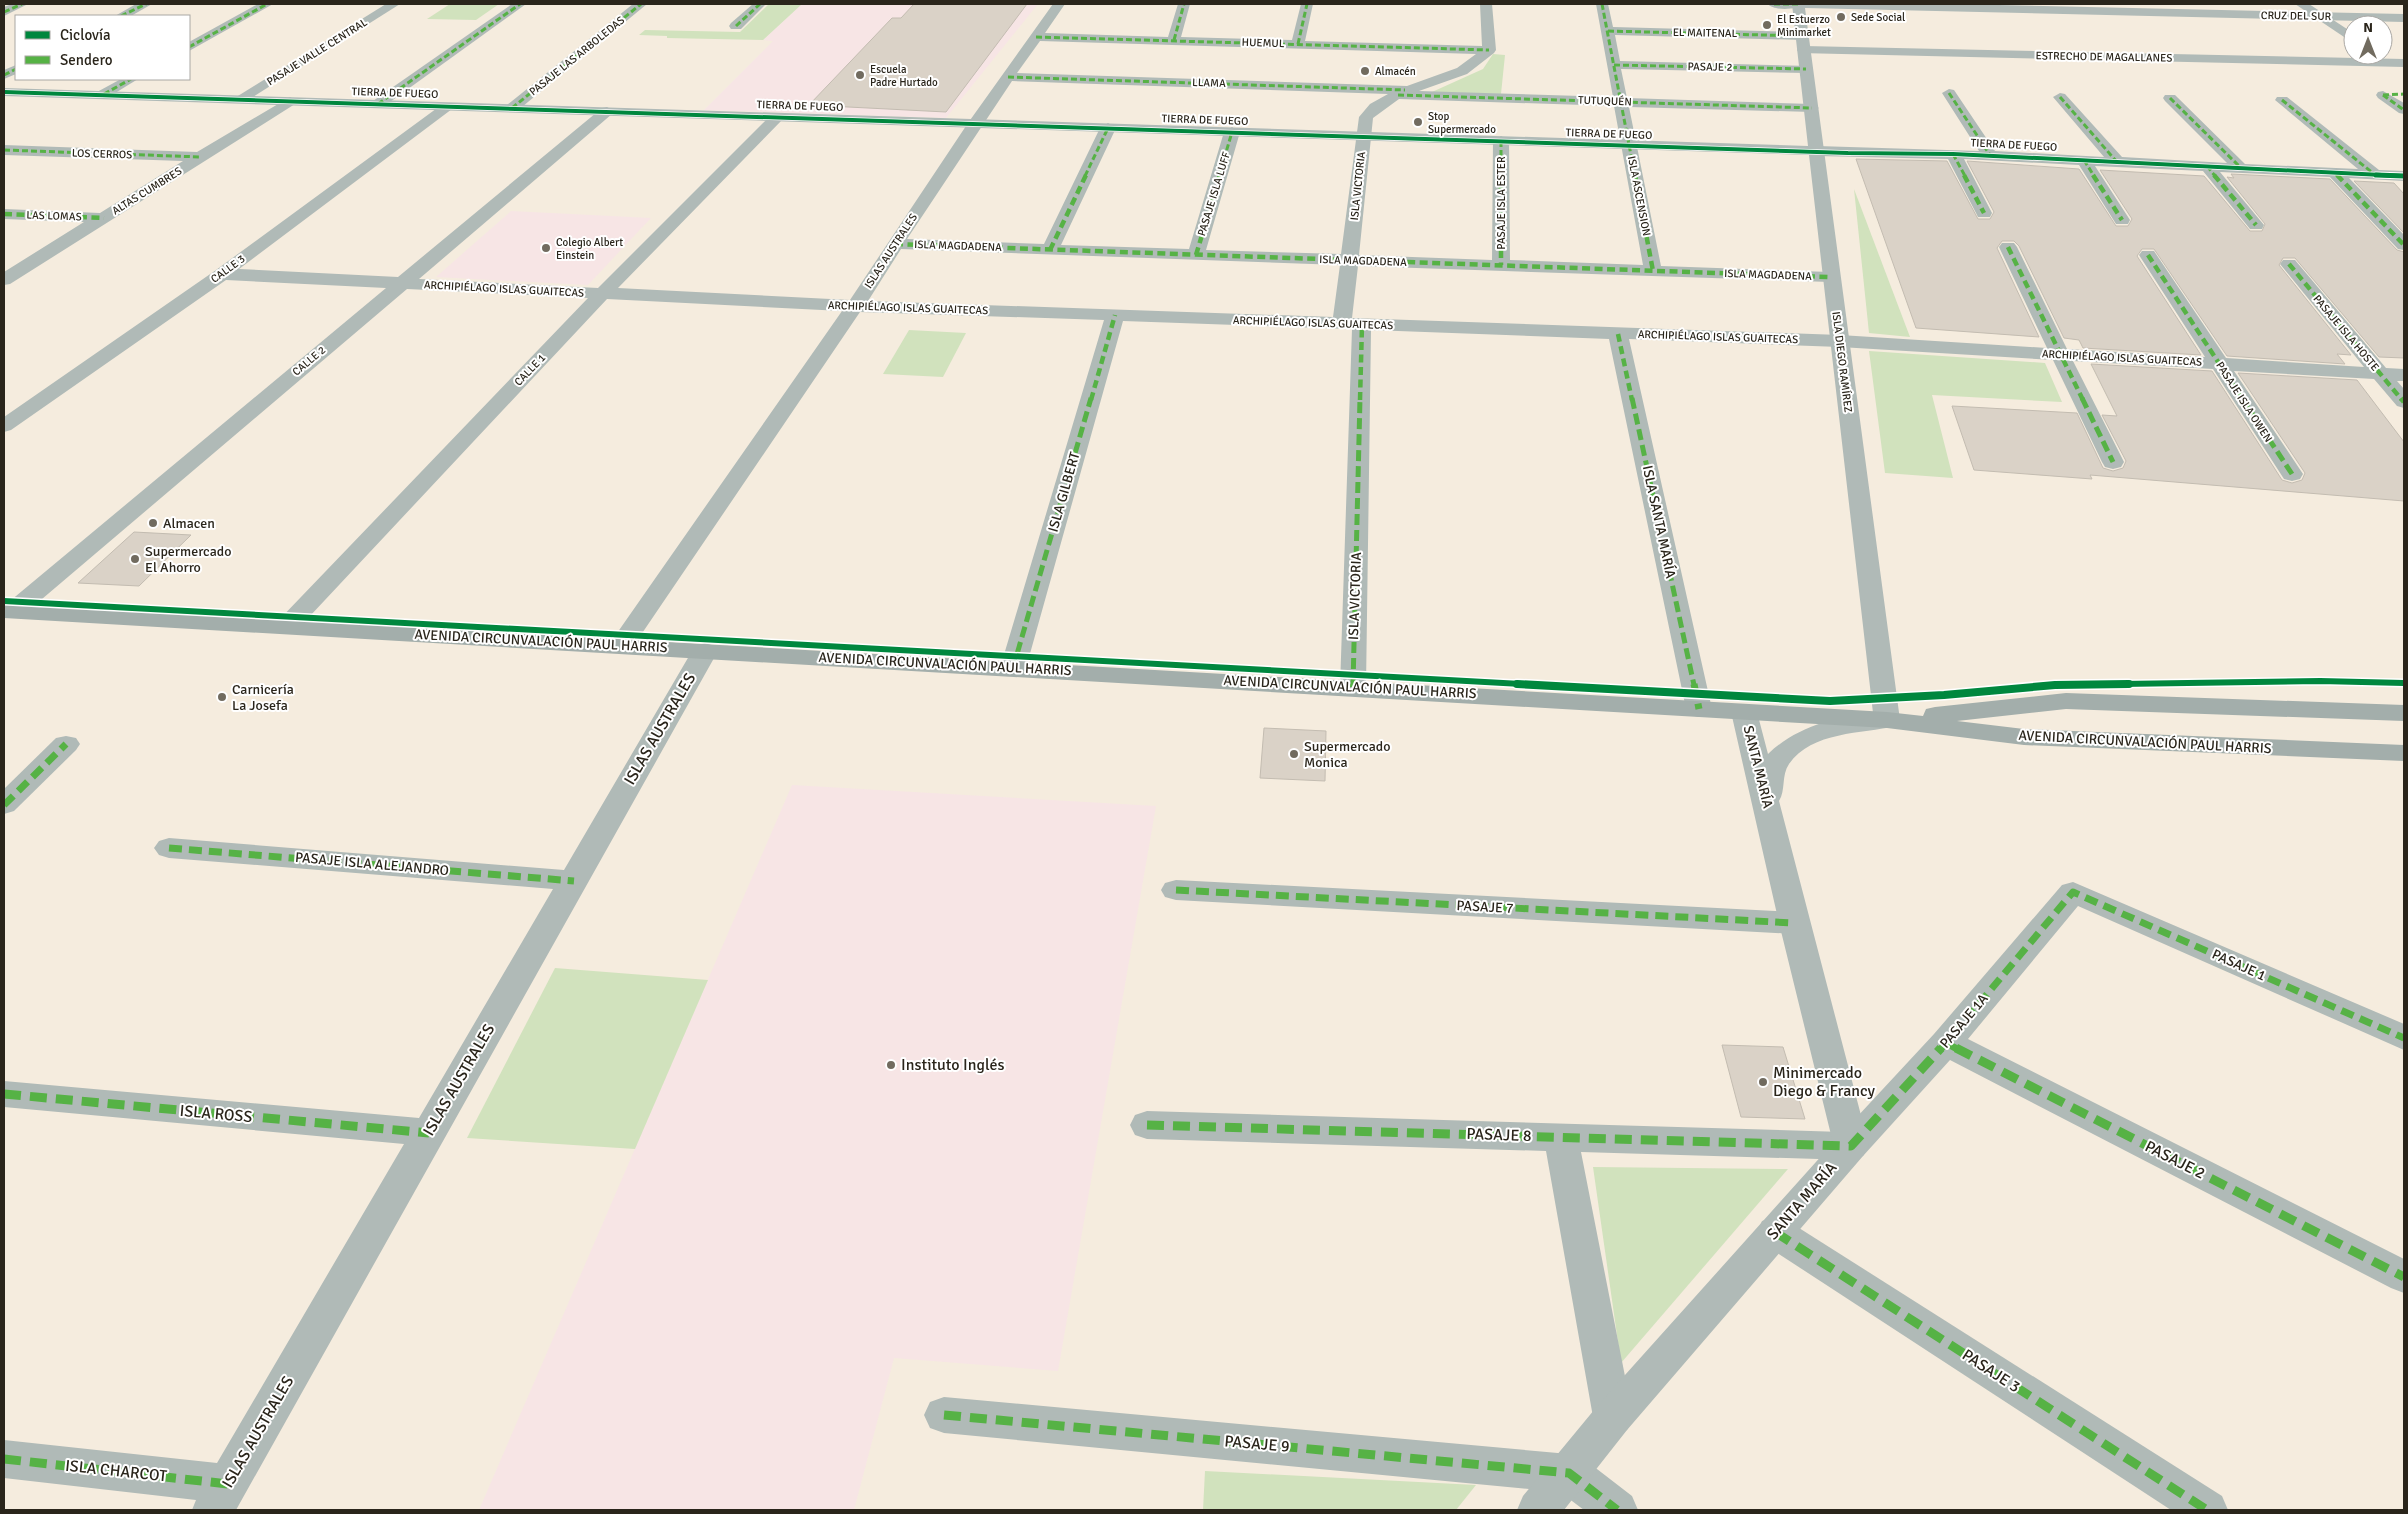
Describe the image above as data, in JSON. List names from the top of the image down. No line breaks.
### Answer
{"streets":{"main road":["AVENIDA CIRCUNVALACIÓN PAUL HARRIS"],"street":["CRUZ DEL SUR","EL MAITENAL","HUEMUL","PASAJE VALLE CENTRAL","PASAJE LAS ARBOLEDAS","ESTRECHO DE MAGALLANES","PASAJE 2","LLAMA","TIERRA DE FUEGO","TUTUQUÉN","LOS CERROS","ISLA VICTORIA","ALTAS CUMBRES","PASAJE ISLA LUFF","ISLA ASCENSION","PASAJE ISLA ESTER","LAS LOMAS","ISLA MAGDADENA","ISLAS AUSTRALES","CALLE 3","ARCHIPIÉLAGO ISLAS GUAITECAS","PASAJE ISLA HOSTE","CALLE 2","ISLA DIEGO RAMÍREZ","CALLE 1","PASAJE ISLA OWEN","ISLA GILBERT","ISLA SANTA MARÍA","SANTA MARÍA","PASAJE ISLA ALEJANDRO","PASAJE 7","PASAJE 1","PASAJE 1A","ISLA ROSS","PASAJE 8","PASAJE 3","PASAJE 9","ISLA CHARCOT"]},"crossings":[["CRUZ DEL SUR","ISLA DIEGO RAMÍREZ"],["EL MAITENAL","ESTRECHO DE MAGALLANES"],["EL MAITENAL","PASAJE 2"],["EL MAITENAL","ISLA ASCENSION"],["EL MAITENAL","ISLA DIEGO RAMÍREZ"],["HUEMUL","ISLA VICTORIA"],["HUEMUL","ISLAS AUSTRALES"],["PASAJE VALLE CENTRAL","TIERRA DE FUEGO"],["PASAJE LAS ARBOLEDAS","TIERRA DE FUEGO"],["ESTRECHO DE MAGALLANES","PASAJE 2"],["ESTRECHO DE MAGALLANES","ISLA DIEGO RAMÍREZ"],["PASAJE 2","ISLA ASCENSION"],["PASAJE 2","ISLA DIEGO RAMÍREZ"],["PASAJE 2","PASAJE 1A"],["LLAMA","TUTUQUÉN"],["LLAMA","ISLA VICTORIA"],["LLAMA","ISLAS AUSTRALES"],["TIERRA DE FUEGO","ISLA VICTORIA"],["TIERRA DE FUEGO","ALTAS CUMBRES"],["TIERRA DE FUEGO","PASAJE ISLA LUFF"],["TIERRA DE FUEGO","ISLA ASCENSION"],["TIERRA DE FUEGO","PASAJE ISLA ESTER"],["TIERRA DE FUEGO","ISLAS AUSTRALES"],["TIERRA DE FUEGO","CALLE 3"],["TIERRA DE FUEGO","CALLE 2"],["TIERRA DE FUEGO","ISLA DIEGO RAMÍREZ"],["TIERRA DE FUEGO","CALLE 1"],["TUTUQUÉN","ISLA VICTORIA"],["TUTUQUÉN","ISLA ASCENSION"],["TUTUQUÉN","ISLA DIEGO RAMÍREZ"],["LOS CERROS","ALTAS CUMBRES"],["ISLA VICTORIA","ISLA MAGDADENA"],["ISLA VICTORIA","ARCHIPIÉLAGO ISLAS GUAITECAS"],["ISLA VICTORIA","AVENIDA CIRCUNVALACIÓN PAUL HARRIS"],["ALTAS CUMBRES","LAS LOMAS"],["PASAJE ISLA LUFF","ISLA MAGDADENA"],["ISLA ASCENSION","ISLA MAGDADENA"],["PASAJE ISLA ESTER","ISLA MAGDADENA"],["ISLA MAGDADENA","ISLAS AUSTRALES"],["ISLA MAGDADENA","ISLA DIEGO RAMÍREZ"],["ISLAS AUSTRALES","ARCHIPIÉLAGO ISLAS GUAITECAS"],["ISLAS AUSTRALES","AVENIDA CIRCUNVALACIÓN PAUL HARRIS"],["ISLAS AUSTRALES","PASAJE ISLA ALEJANDRO"],["ISLAS AUSTRALES","ISLA ROSS"],["ISLAS AUSTRALES","ISLA CHARCOT"],["CALLE 3","ARCHIPIÉLAGO ISLAS GUAITECAS"],["ARCHIPIÉLAGO ISLAS GUAITECAS","PASAJE ISLA HOSTE"],["ARCHIPIÉLAGO ISLAS GUAITECAS","CALLE 2"],["ARCHIPIÉLAGO ISLAS GUAITECAS","ISLA DIEGO RAMÍREZ"],["ARCHIPIÉLAGO ISLAS GUAITECAS","CALLE 1"],["ARCHIPIÉLAGO ISLAS GUAITECAS","PASAJE ISLA OWEN"],["ARCHIPIÉLAGO ISLAS GUAITECAS","ISLA GILBERT"],["ARCHIPIÉLAGO ISLAS GUAITECAS","ISLA SANTA MARÍA"],["CALLE 2","AVENIDA CIRCUNVALACIÓN PAUL HARRIS"],["ISLA DIEGO RAMÍREZ","AVENIDA CIRCUNVALACIÓN PAUL HARRIS"],["ISLA DIEGO RAMÍREZ","SANTA MARÍA"],["CALLE 1","AVENIDA CIRCUNVALACIÓN PAUL HARRIS"],["ISLA GILBERT","AVENIDA CIRCUNVALACIÓN PAUL HARRIS"],["ISLA SANTA MARÍA","AVENIDA CIRCUNVALACIÓN PAUL HARRIS"],["AVENIDA CIRCUNVALACIÓN PAUL HARRIS","SANTA MARÍA"],["SANTA MARÍA","PASAJE 7"],["SANTA MARÍA","PASAJE 1A"],["SANTA MARÍA","PASAJE 8"],["SANTA MARÍA","PASAJE 3"],["SANTA MARÍA","PASAJE 9"],["PASAJE 1","PASAJE 1A"],["PASAJE 1A","PASAJE 8"]],"places":["Sede Social","El Estuerzo Minimarket","Almacén","Escuela Padre Hurtado","Stop Supermercado","Colegio Albert Einstein","Almacen","Supermercado El Ahorro","Carnicería La Josefa","Supermercado Monica","Instituto Inglés","Minimercado Diego & Francy"],"legend":["Ciclovía","Sendero"],"north":"top"}
